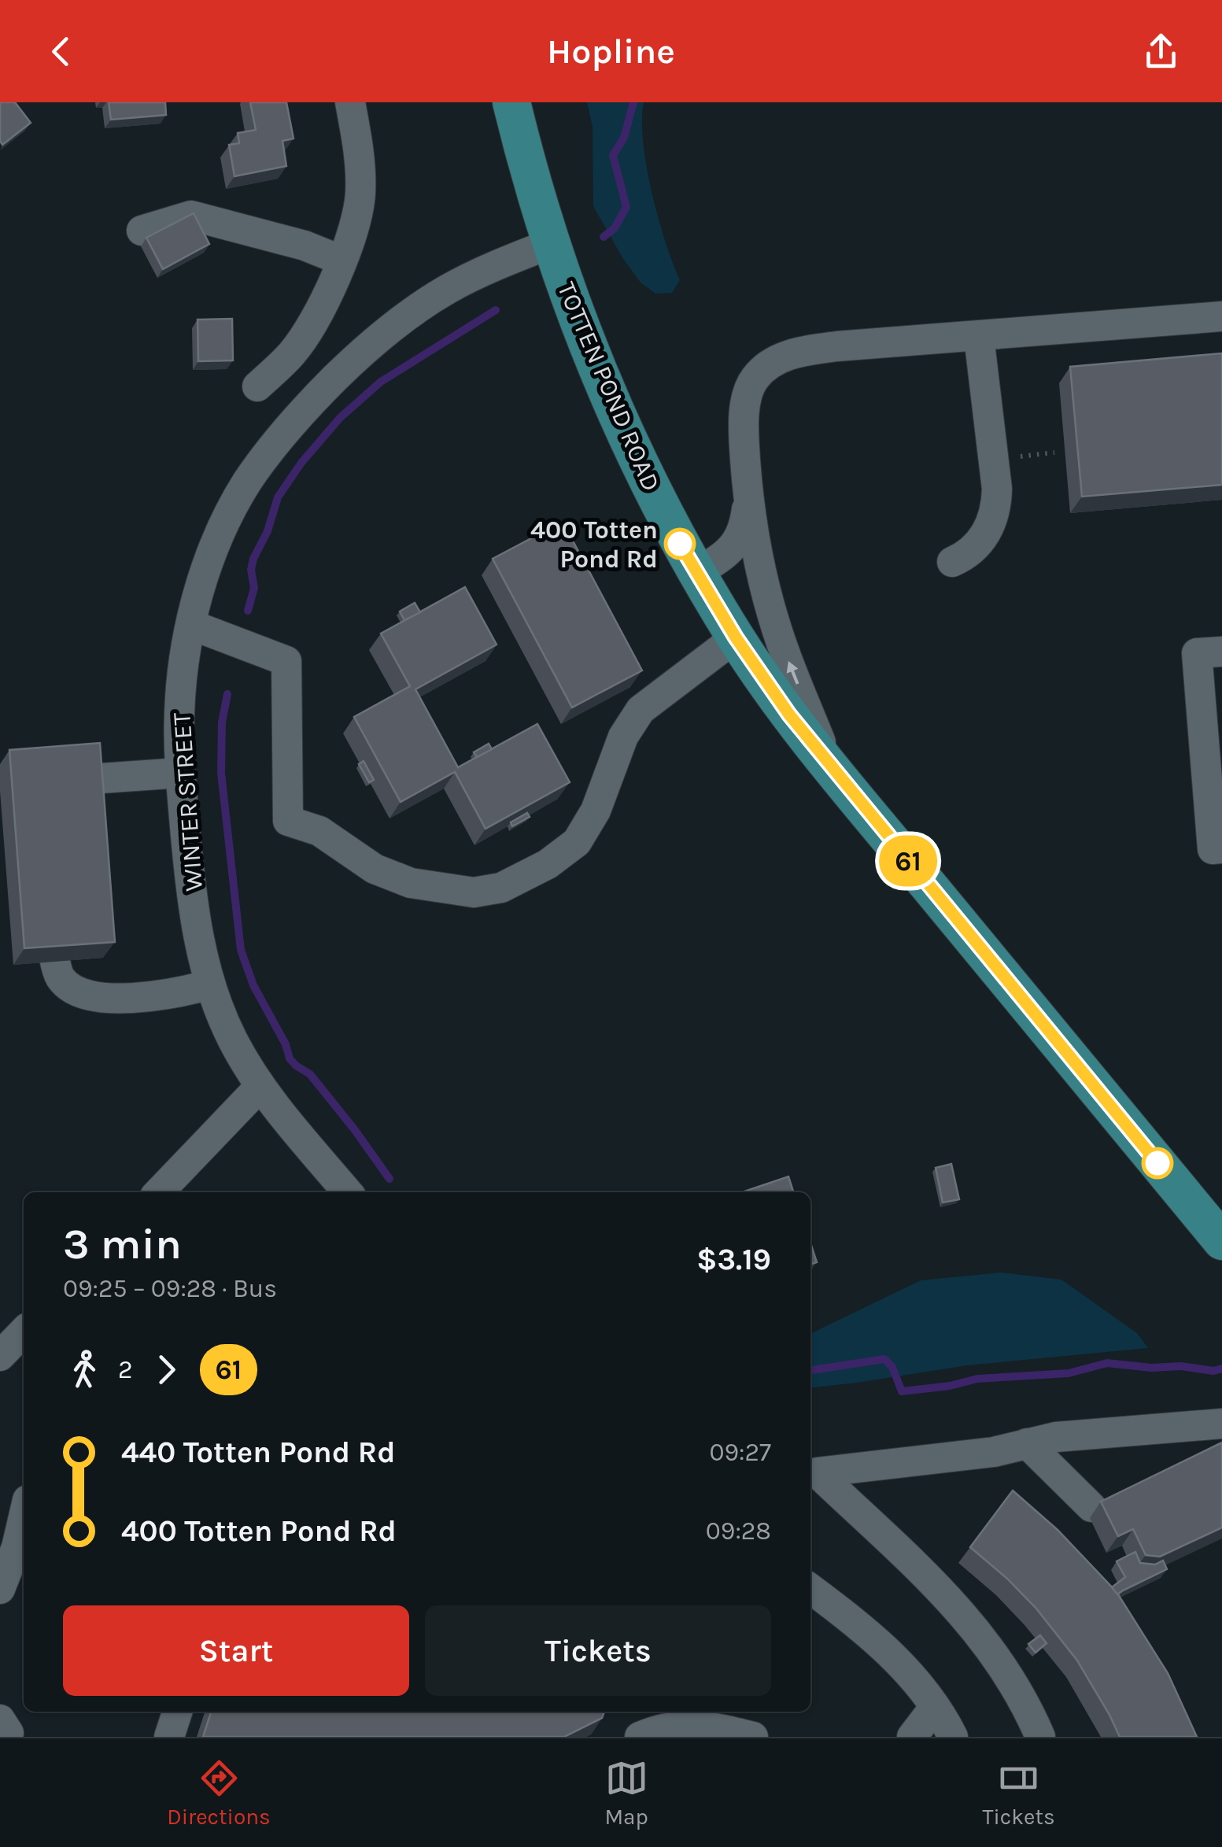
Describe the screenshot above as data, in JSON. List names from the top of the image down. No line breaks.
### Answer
{"streets":{"main road":["TOTTEN POND ROAD"],"street":["WINTER STREET"]},"crossings":[["TOTTEN POND ROAD","WINTER STREET"]],"places":["400 Totten Pond Rd"],"lines":["bus line 61"],"page":{"header":"Hopline","on_map":"61","heading":["3 min","09:25 – 09:28 · Bus","$3.19"],"legs":["2","61"],"list":[{"name":"440 Totten Pond Rd","value":"09:27"},{"name":"400 Totten Pond Rd","value":"09:28"}],"buttons":["Start","Tickets"],"tabs":["Directions","Map","Tickets"]}}
